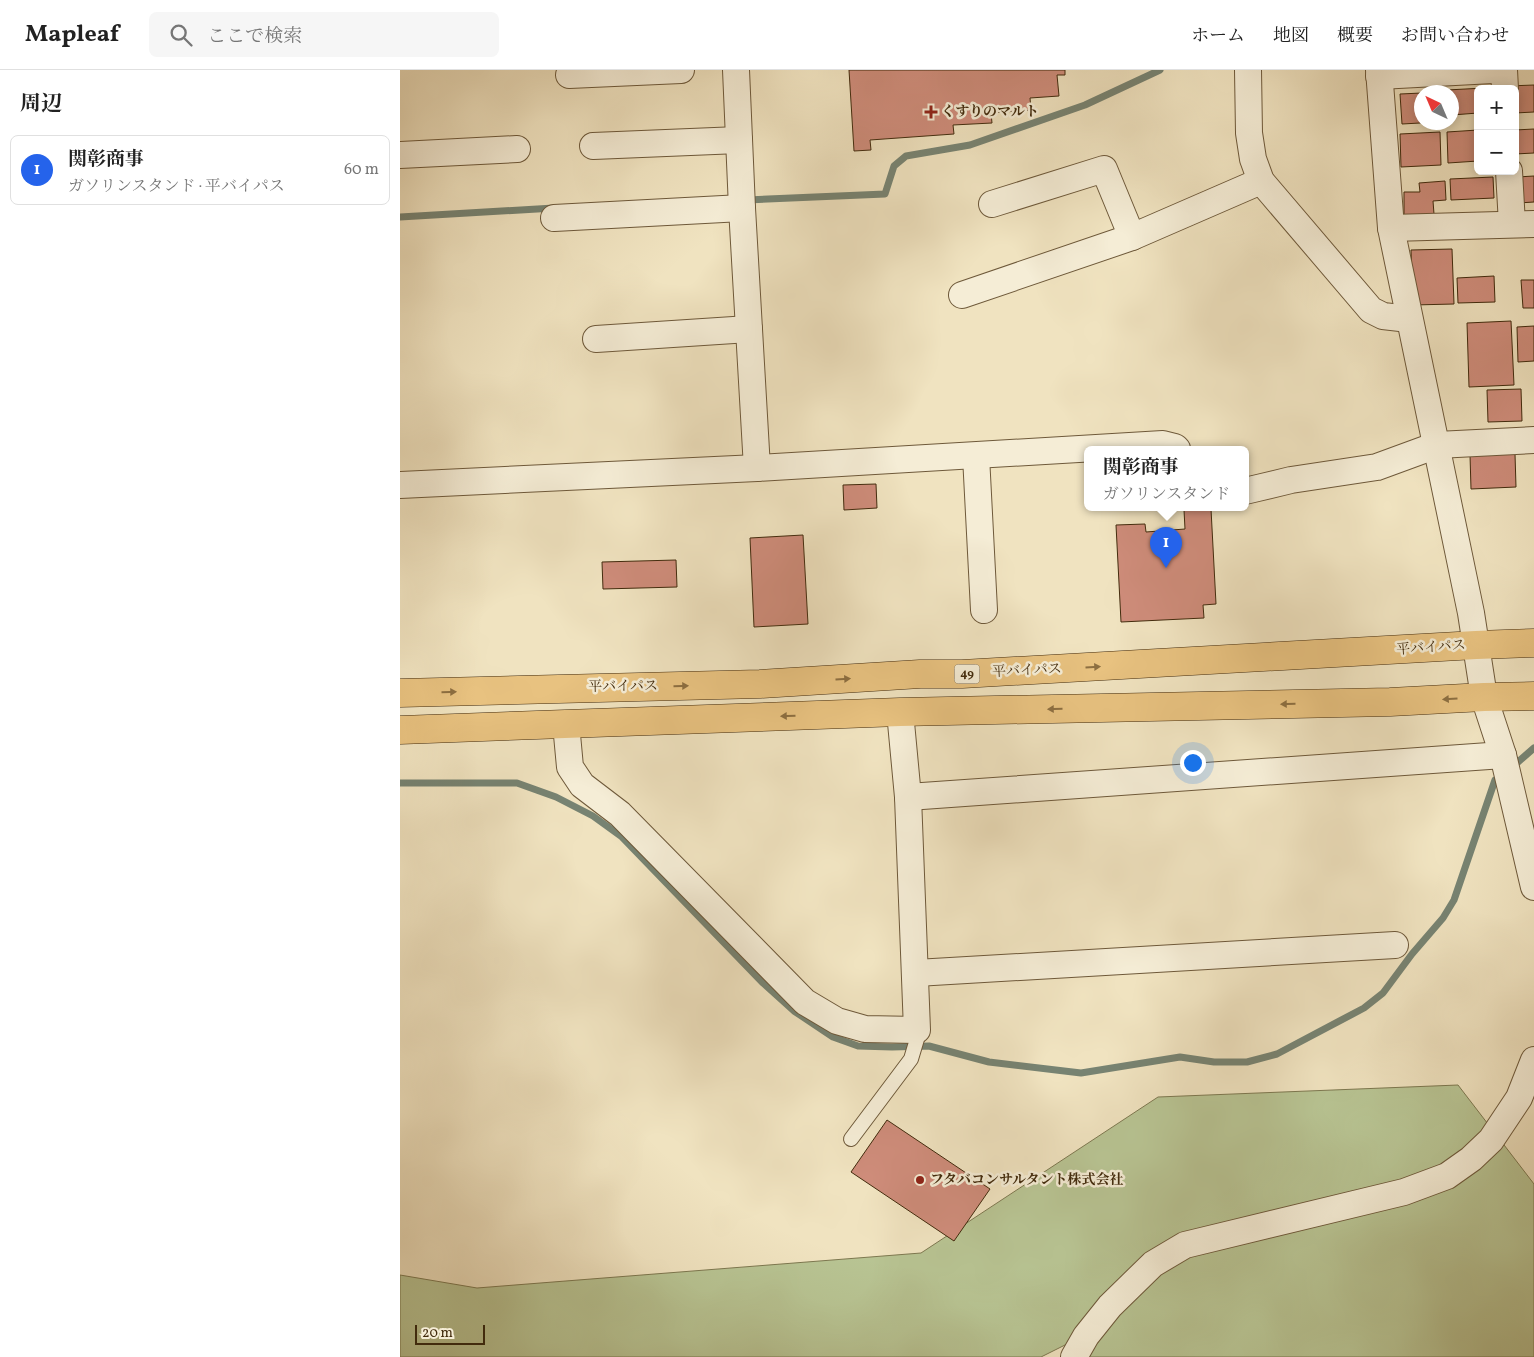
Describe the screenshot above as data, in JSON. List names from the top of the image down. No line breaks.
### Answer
{"streets":{"highway":["平バイパス","49"]},"places":{"health":["くすりのマルト"],"other":["フタバコンサルタント株式会社"]},"scale_bar":"20 m","north":"top left","page":{"header":"Mapleaf","search":"ここで検索","nav":["ホーム","地図","概要","お問い合わせ"],"heading":"周辺","map_buttons":["+","−"],"list":[{"mark":"1","name":"関彰商事","note":"ガソリンスタンド · 平バイパス","value":"60 m"}],"popup":["関彰商事","ガソリンスタンド"],"pins":"1","scale":"20 m"}}
